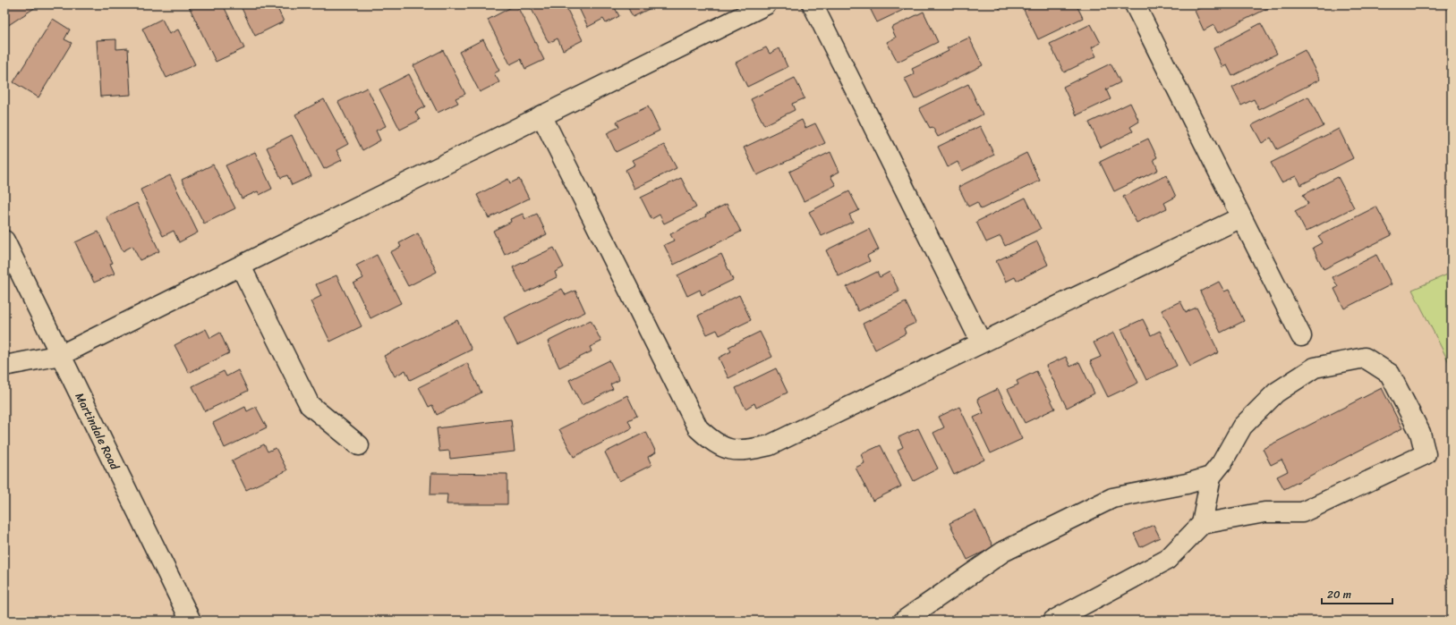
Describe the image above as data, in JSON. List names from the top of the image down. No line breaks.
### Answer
{"streets":{"street":["Martindale Road"]},"scale_bar":"20 m"}
